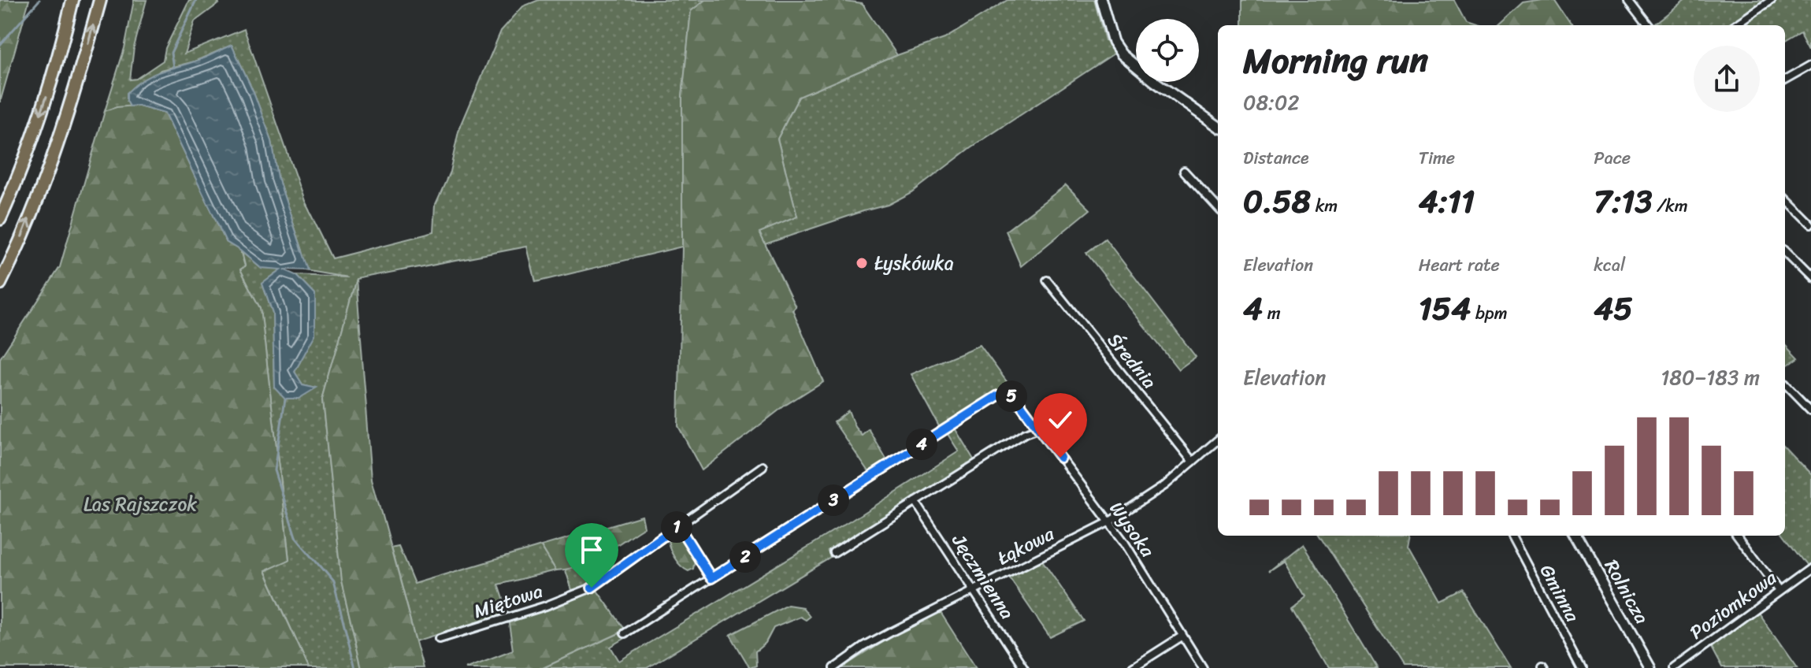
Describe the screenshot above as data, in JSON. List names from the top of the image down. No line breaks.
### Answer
{"streets":{"street":["Średnia","Wysoka","Łąkowa","Jęczmienna","Rolnicza","Gminna","Miętowa","Poziomkowa"]},"crossings":[["Średnia","Łąkowa"],["Wysoka","Łąkowa"],["Łąkowa","Jęczmienna"]],"parks":["Las Rajszczok"],"places":["Łyskówka"],"page":{"heading":["Morning run","08:02"],"stats":[["Distance","0.58 km"],["Time","4:11"],["Pace","7:13 /km"],["Elevation","4 m"],["Heart rate","154 bpm"],["kcal","45"]],"chart":["Elevation","180–183 m"],"pins":["5","4","3","1","2"]}}
